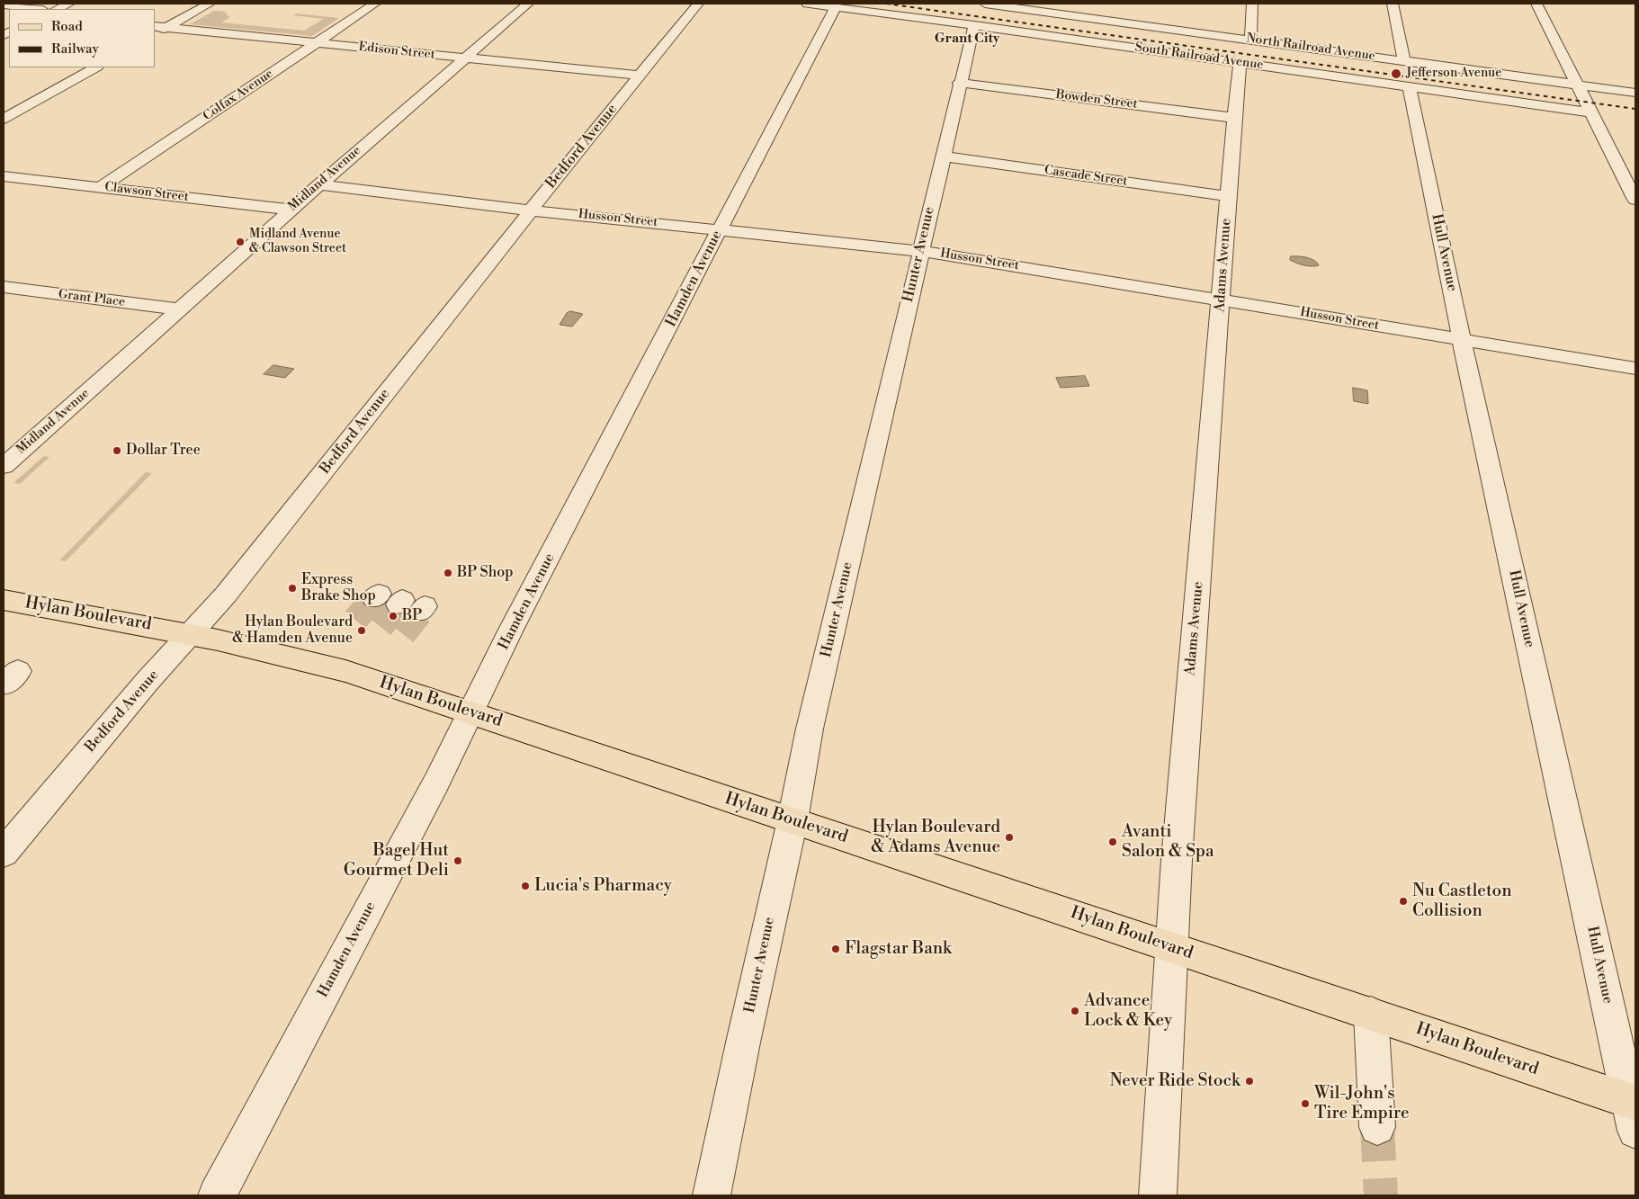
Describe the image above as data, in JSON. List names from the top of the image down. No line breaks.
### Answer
{"streets":{"main road":["Hylan Boulevard"],"street":["North Railroad Avenue","Edison Street","South Railroad Avenue","Colfax Avenue","Bowden Street","Bedford Avenue","Cascade Street","Midland Avenue","Clawson Street","Husson Street","Hull Avenue","Hunter Avenue","Adams Avenue","Hamden Avenue","Grant Place"]},"crossings":[["Edison Street","Colfax Avenue"],["Edison Street","Bedford Avenue"],["Edison Street","Midland Avenue"],["South Railroad Avenue","Hull Avenue"],["South Railroad Avenue","Hunter Avenue"],["South Railroad Avenue","Adams Avenue"],["South Railroad Avenue","Hamden Avenue"],["Colfax Avenue","Clawson Street"],["Bowden Street","Hunter Avenue"],["Bowden Street","Adams Avenue"],["Bedford Avenue","Husson Street"],["Bedford Avenue","Hylan Boulevard"],["Cascade Street","Hunter Avenue"],["Cascade Street","Adams Avenue"],["Midland Avenue","Clawson Street"],["Midland Avenue","Husson Street"],["Midland Avenue","Grant Place"],["Husson Street","Hull Avenue"],["Husson Street","Hunter Avenue"],["Husson Street","Adams Avenue"],["Husson Street","Hamden Avenue"],["Hull Avenue","Hylan Boulevard"],["Hunter Avenue","Hylan Boulevard"],["Adams Avenue","Hylan Boulevard"],["Hamden Avenue","Hylan Boulevard"]],"districts":["Grant City"],"places":["Jefferson Avenue","Midland Avenue & Clawson Street","Dollar Tree","BP Shop","Express Brake Shop","BP","Hylan Boulevard & Hamden Avenue","Hylan Boulevard & Adams Avenue","Avanti Salon & Spa","Bagel Hut Gourmet Deli","Lucia's Pharmacy","Nu Castleton Collision","Flagstar Bank","Advance Lock & Key","Never Ride Stock","Wil-John's Tire Empire"],"legend":["Road","Railway"]}
